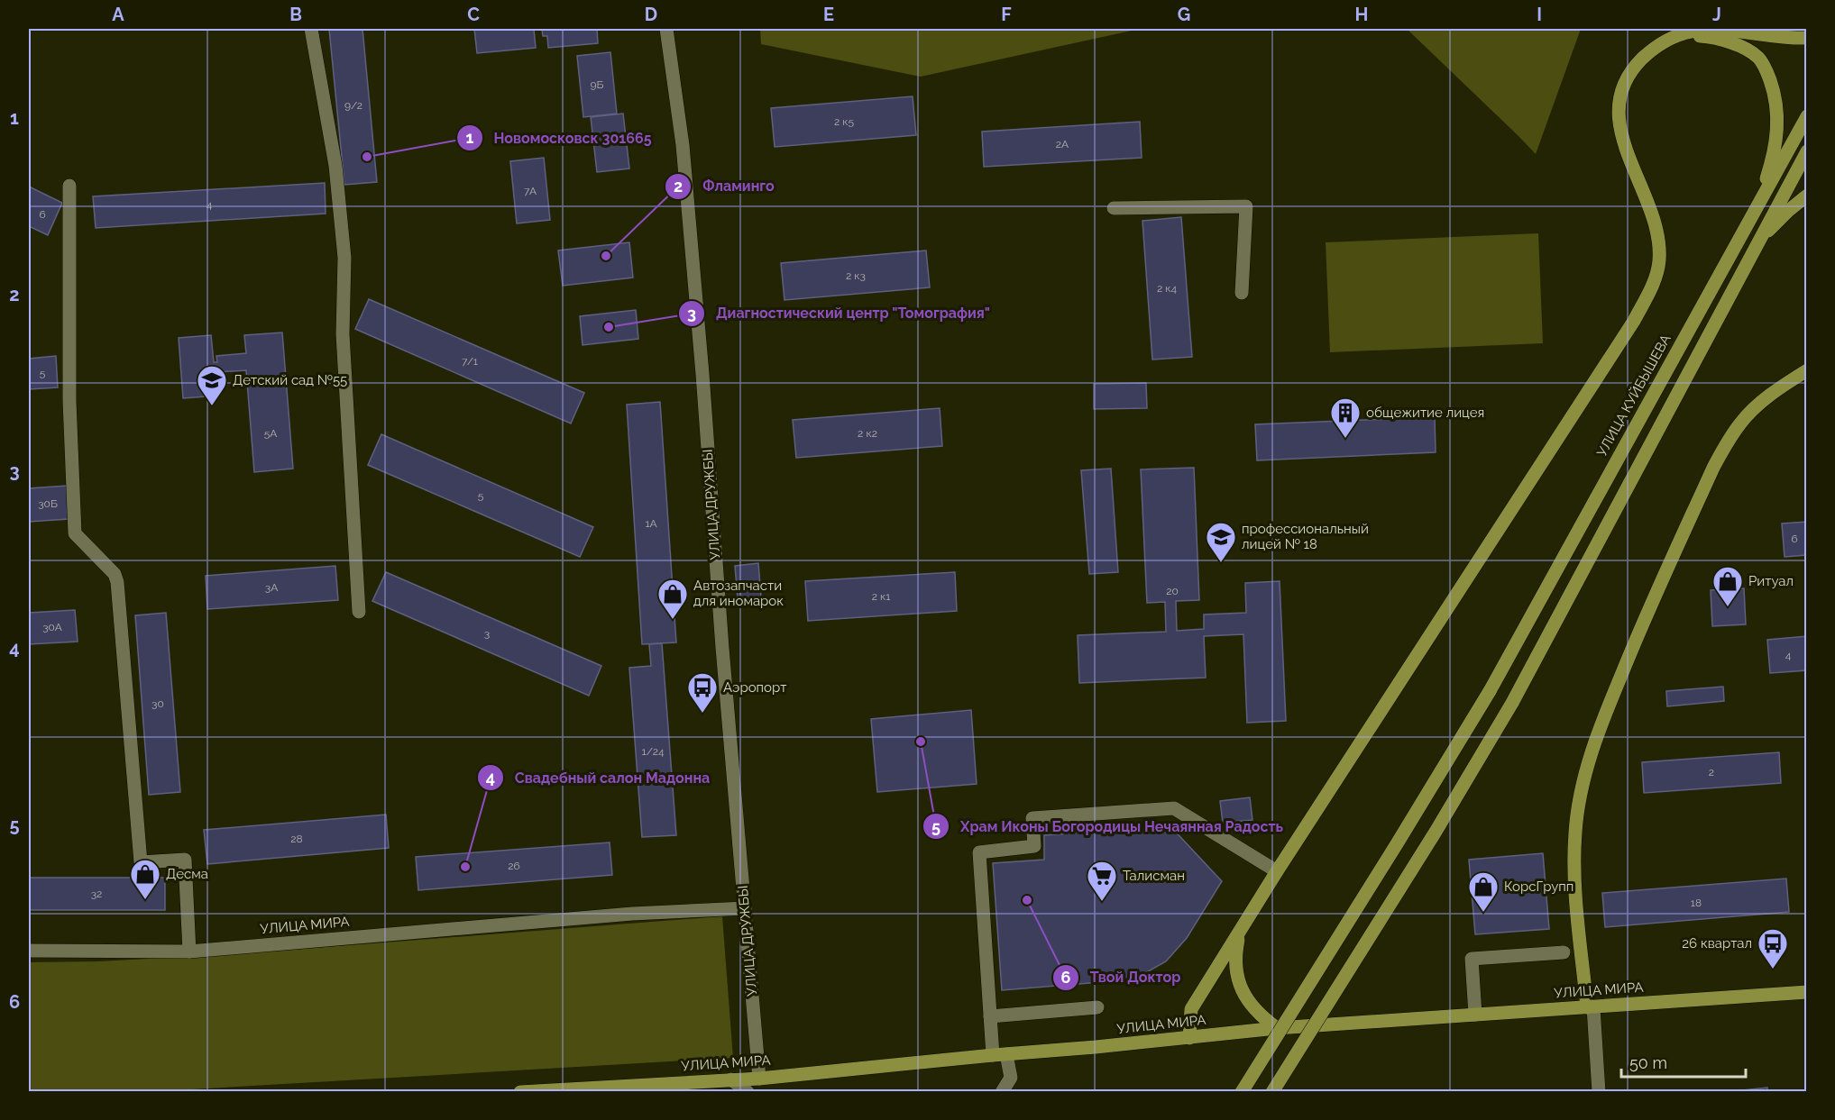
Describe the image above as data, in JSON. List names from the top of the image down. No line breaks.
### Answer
{"streets":{"main road":["УЛИЦА КУЙБЫШЕВА","УЛИЦА МИРА"],"street":["УЛИЦА ДРУЖБЫ"]},"crossings":[["УЛИЦА ДРУЖБЫ","УЛИЦА МИРА"]],"places":{"other":["Новомосковск 301665","Фламинго","Диагностический центр \"Томография\"","Храм Иконы Богородицы Нечаянная Радость","Свадебный салон Мадонна","Твой Доктор"],"school or university":["Детский сад №55","профессиональный лицей № 18"],"building":["общежитие лицея"],"shop":["Ритуал","Автозапчасти для иномарок","Десма","КорсГрупп"],"bus stop":["Аэропорт","26 квартал"],"supermarket":["Талисман"]},"house_numbers":["9Б","9/2","2 к5","2А","7А","4","6","2 к3","2 к4","7/1","5","5А","2 к2","5","30Б","1А","6","3А","20","2 к1","30А","3","4","30","1/24","2","28","26","32","18"],"scale_bar":"50 m","grid":{"columns":["A","B","C","D","E","F","G","H","I","J"],"rows":["1","2","3","4","5","6"]}}
